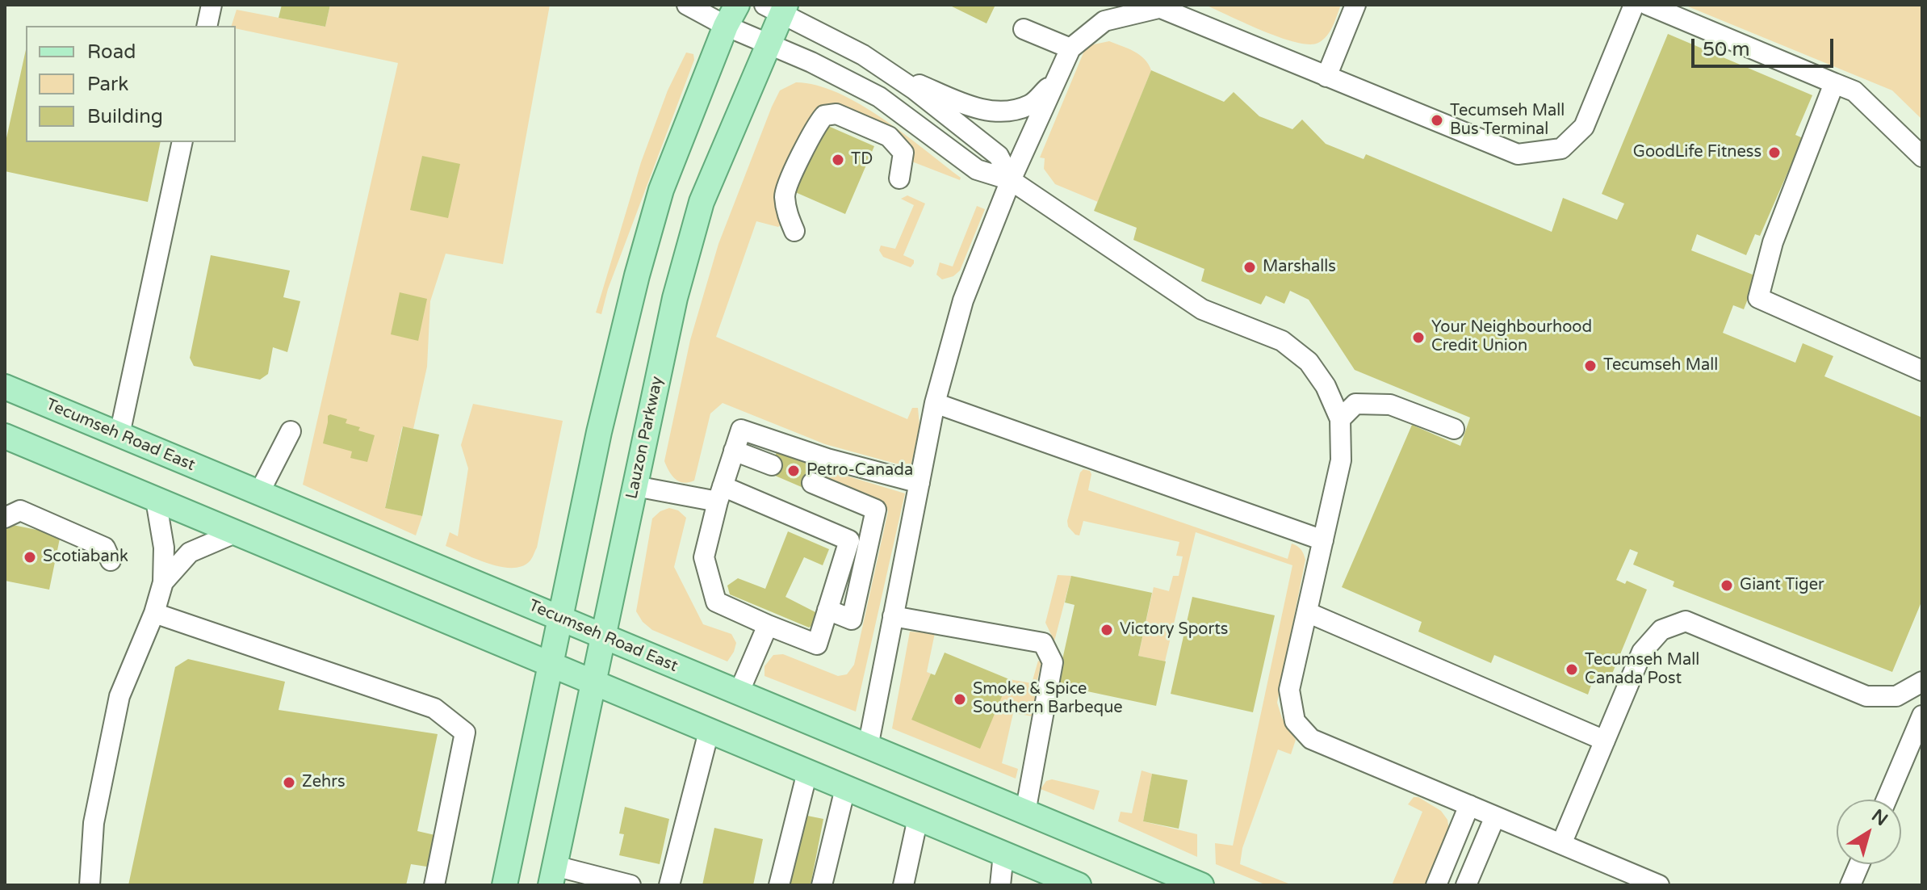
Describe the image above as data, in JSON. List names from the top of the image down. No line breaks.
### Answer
{"streets":{"main road":["Tecumseh Road East","Lauzon Parkway"]},"crossings":[["Tecumseh Road East","Lauzon Parkway"]],"places":["Tecumseh Mall Bus Terminal","GoodLife Fitness","TD","Marshalls","Your Neighbourhood Credit Union","Tecumseh Mall","Petro-Canada","Scotiabank","Giant Tiger","Victory Sports","Tecumseh Mall Canada Post","Smoke & Spice Southern Barbeque","Zehrs"],"legend":["Road","Park","Building"],"scale_bar":"50 m","north":"top right"}
